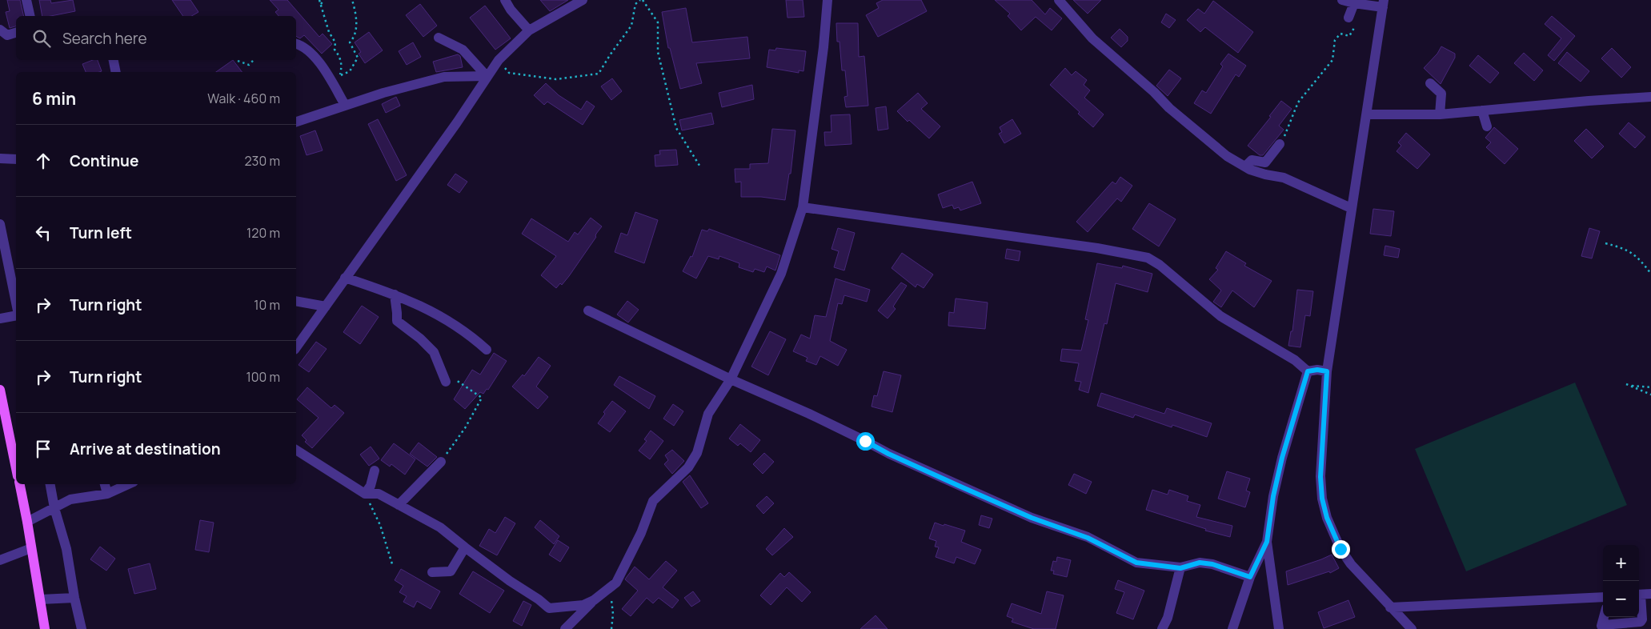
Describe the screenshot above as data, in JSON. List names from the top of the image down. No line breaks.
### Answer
{"page":{"search":"Search here","heading":["6 min","Walk · 460 m"],"list":[["Continue","230 m"],["Turn left","120 m"],["Turn right","10 m"],["Turn right","100 m"],"Arrive at destination"],"map_buttons":["+","−"]}}
